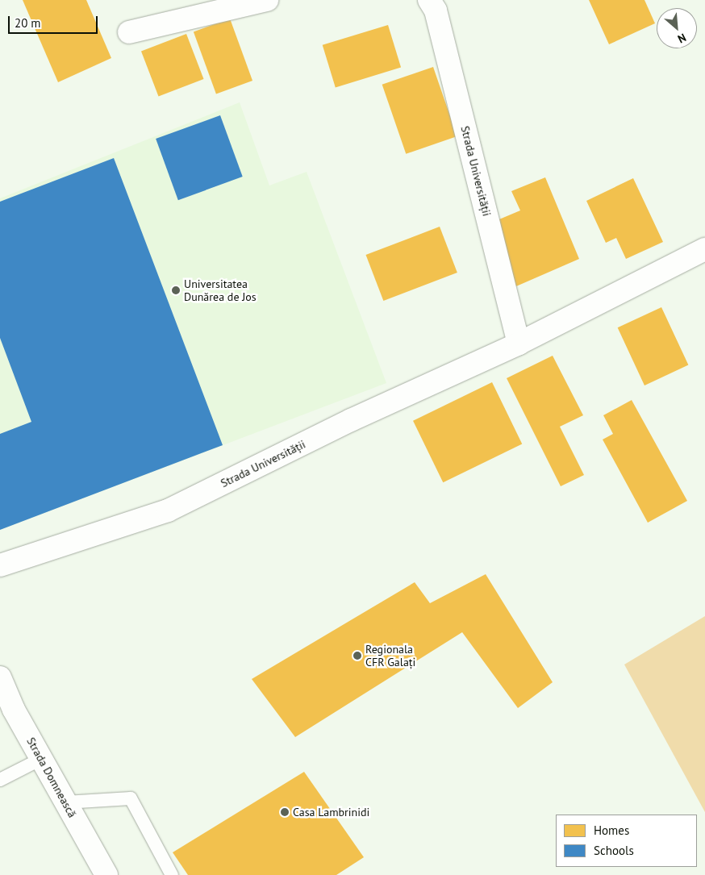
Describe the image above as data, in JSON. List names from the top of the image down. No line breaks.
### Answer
{"streets":{"street":["Strada Universității","Strada Domnească"]},"places":["Universitatea Dunărea de Jos","Regionala CFR Galați","Casa Lambrinidi"],"legend":["Homes","Schools"],"scale_bar":"20 m","north":"bottom right"}
